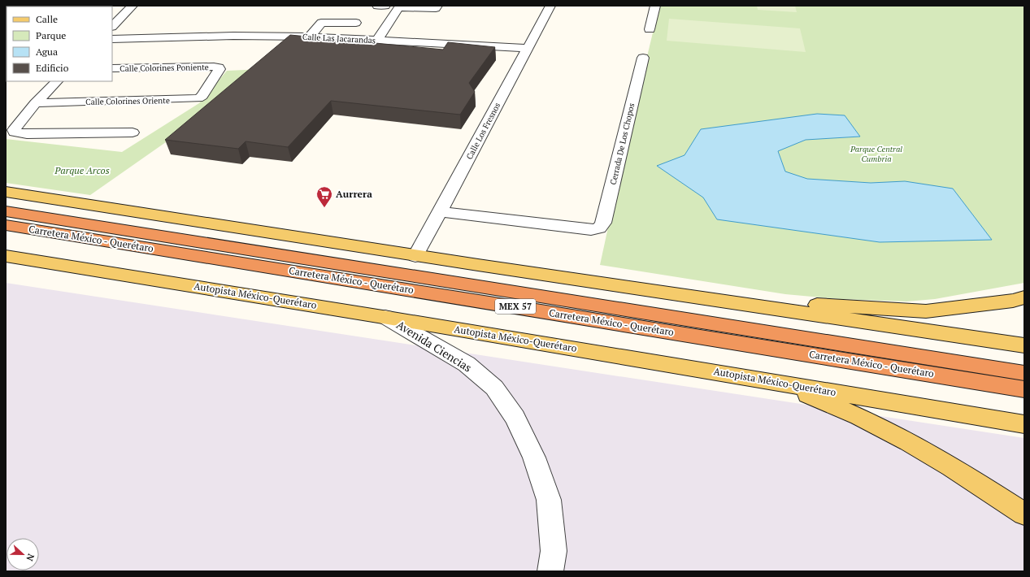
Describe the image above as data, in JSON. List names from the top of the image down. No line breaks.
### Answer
{"streets":{"highway":["Carretera México - Querétaro","MEX 57"],"main road":["Autopista México-Querétaro"],"street":["Calle Las Jacarandas","Calle Colorines Poniente","Calle Colorines Oriente","Calle Los Fresnos","Cerrada De Los Chopos","Avenida Ciencias"]},"crossings":[["Calle Las Jacarandas","Calle Los Fresnos"],["Calle Colorines Poniente","Calle Colorines Oriente"],["Calle Los Fresnos","Cerrada De Los Chopos"],["Autopista México-Querétaro","Avenida Ciencias"]],"parks":["Parque Central Cumbria","Parque Arcos"],"places":{"supermarket":["Aurrera"]},"legend":["Calle","Parque","Agua","Edificio"],"north":"right"}
